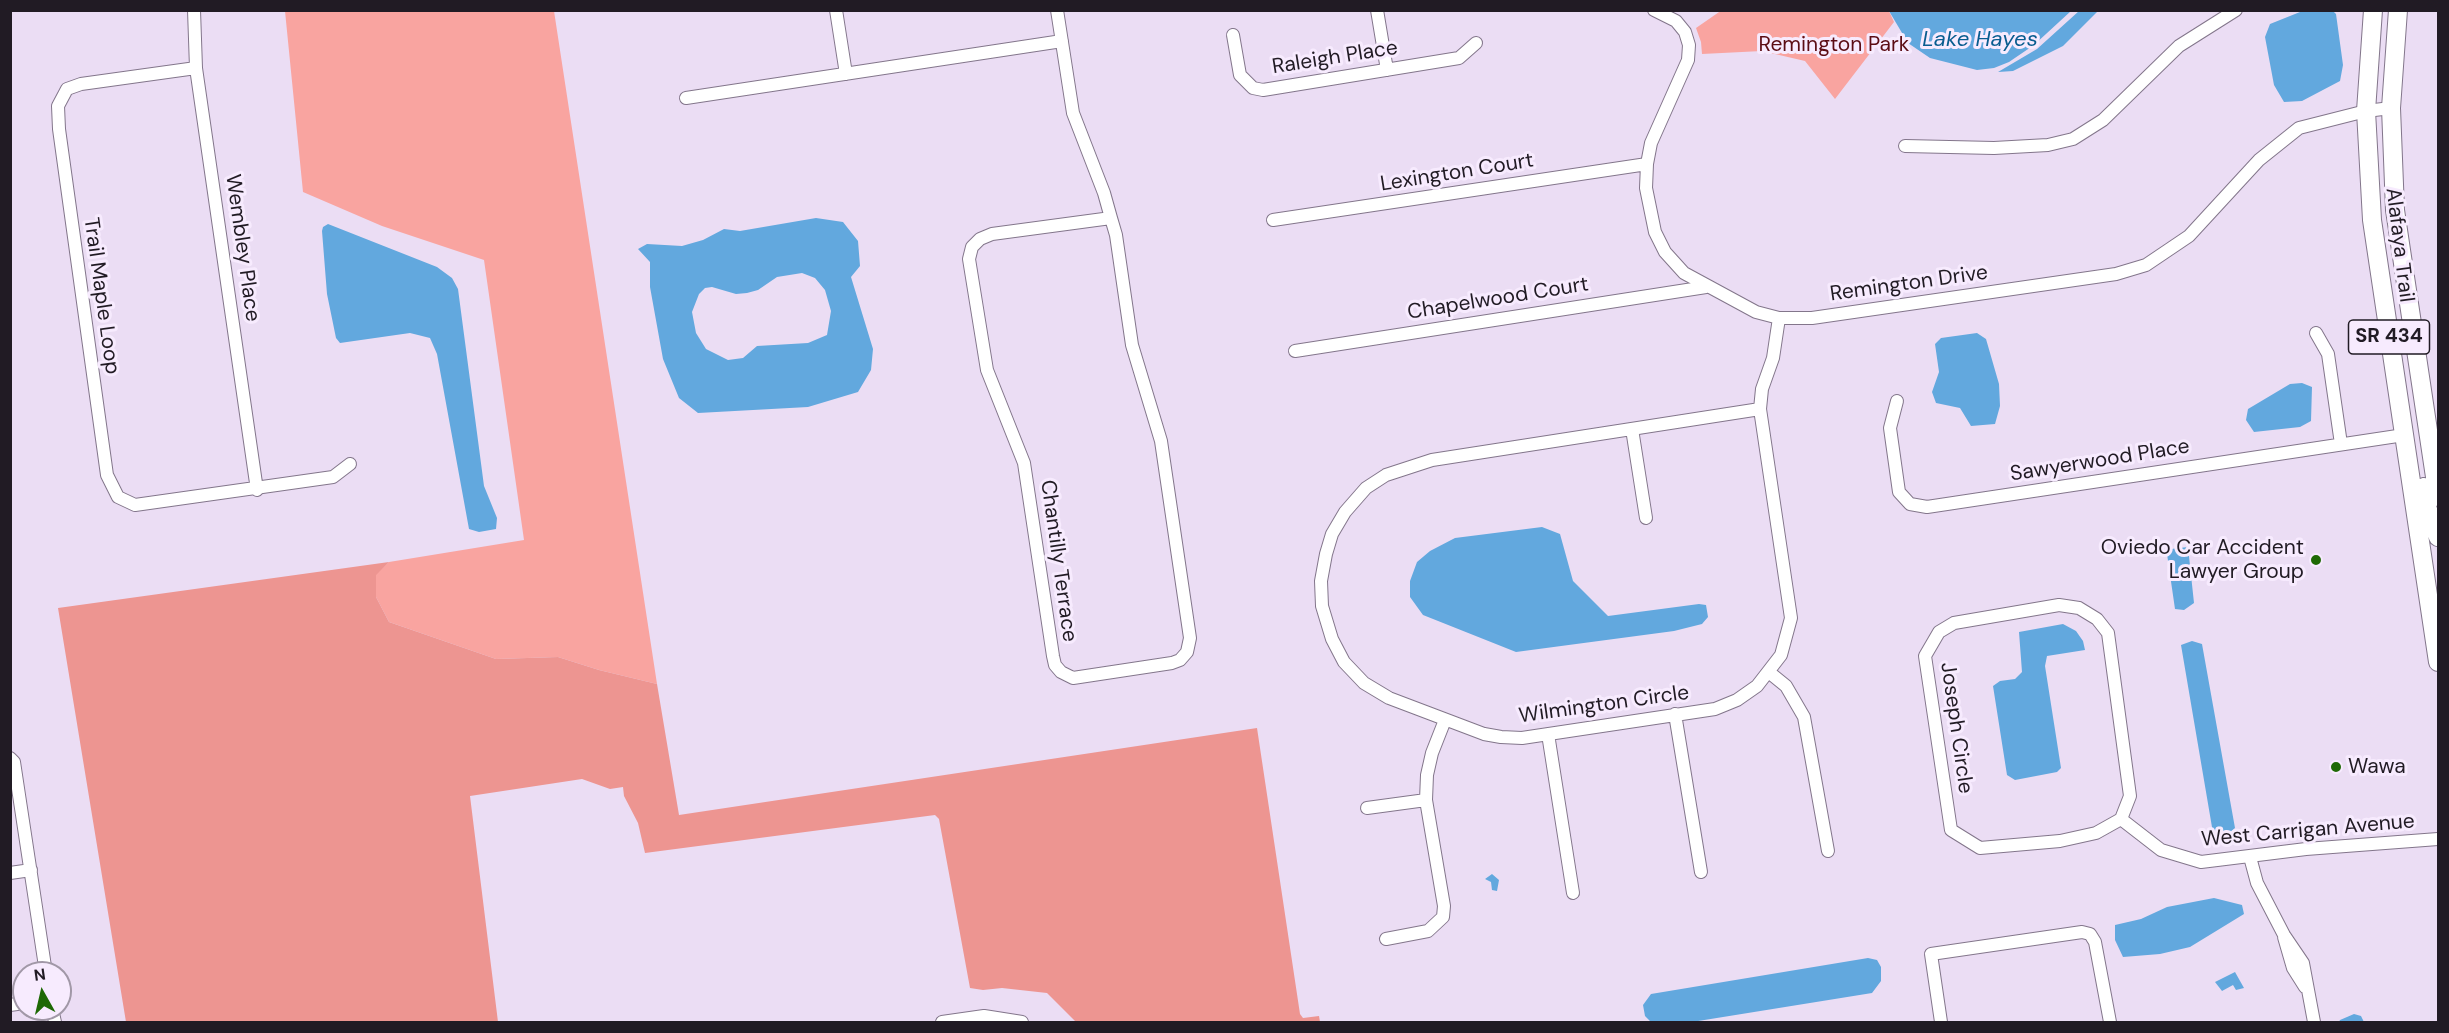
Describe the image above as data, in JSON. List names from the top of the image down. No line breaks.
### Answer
{"streets":{"main road":["Alafaya Trail","SR 434"],"street":["Raleigh Place","Lexington Court","Wembley Place","Remington Drive","Trail Maple Loop","Chapelwood Court","Sawyerwood Place","Chantilly Terrace","Wilmington Circle","Joseph Circle","West Carrigan Avenue"]},"crossings":[["Lexington Court","Remington Drive"],["Alafaya Trail","Remington Drive"],["Alafaya Trail","Sawyerwood Place"],["Wembley Place","Trail Maple Loop"],["Remington Drive","Chapelwood Court"],["Remington Drive","Wilmington Circle"],["Joseph Circle","West Carrigan Avenue"]],"water":["Lake Hayes"],"parks":["Remington Park"],"places":["Oviedo Car Accident Lawyer Group","Wawa"],"north":"top"}
